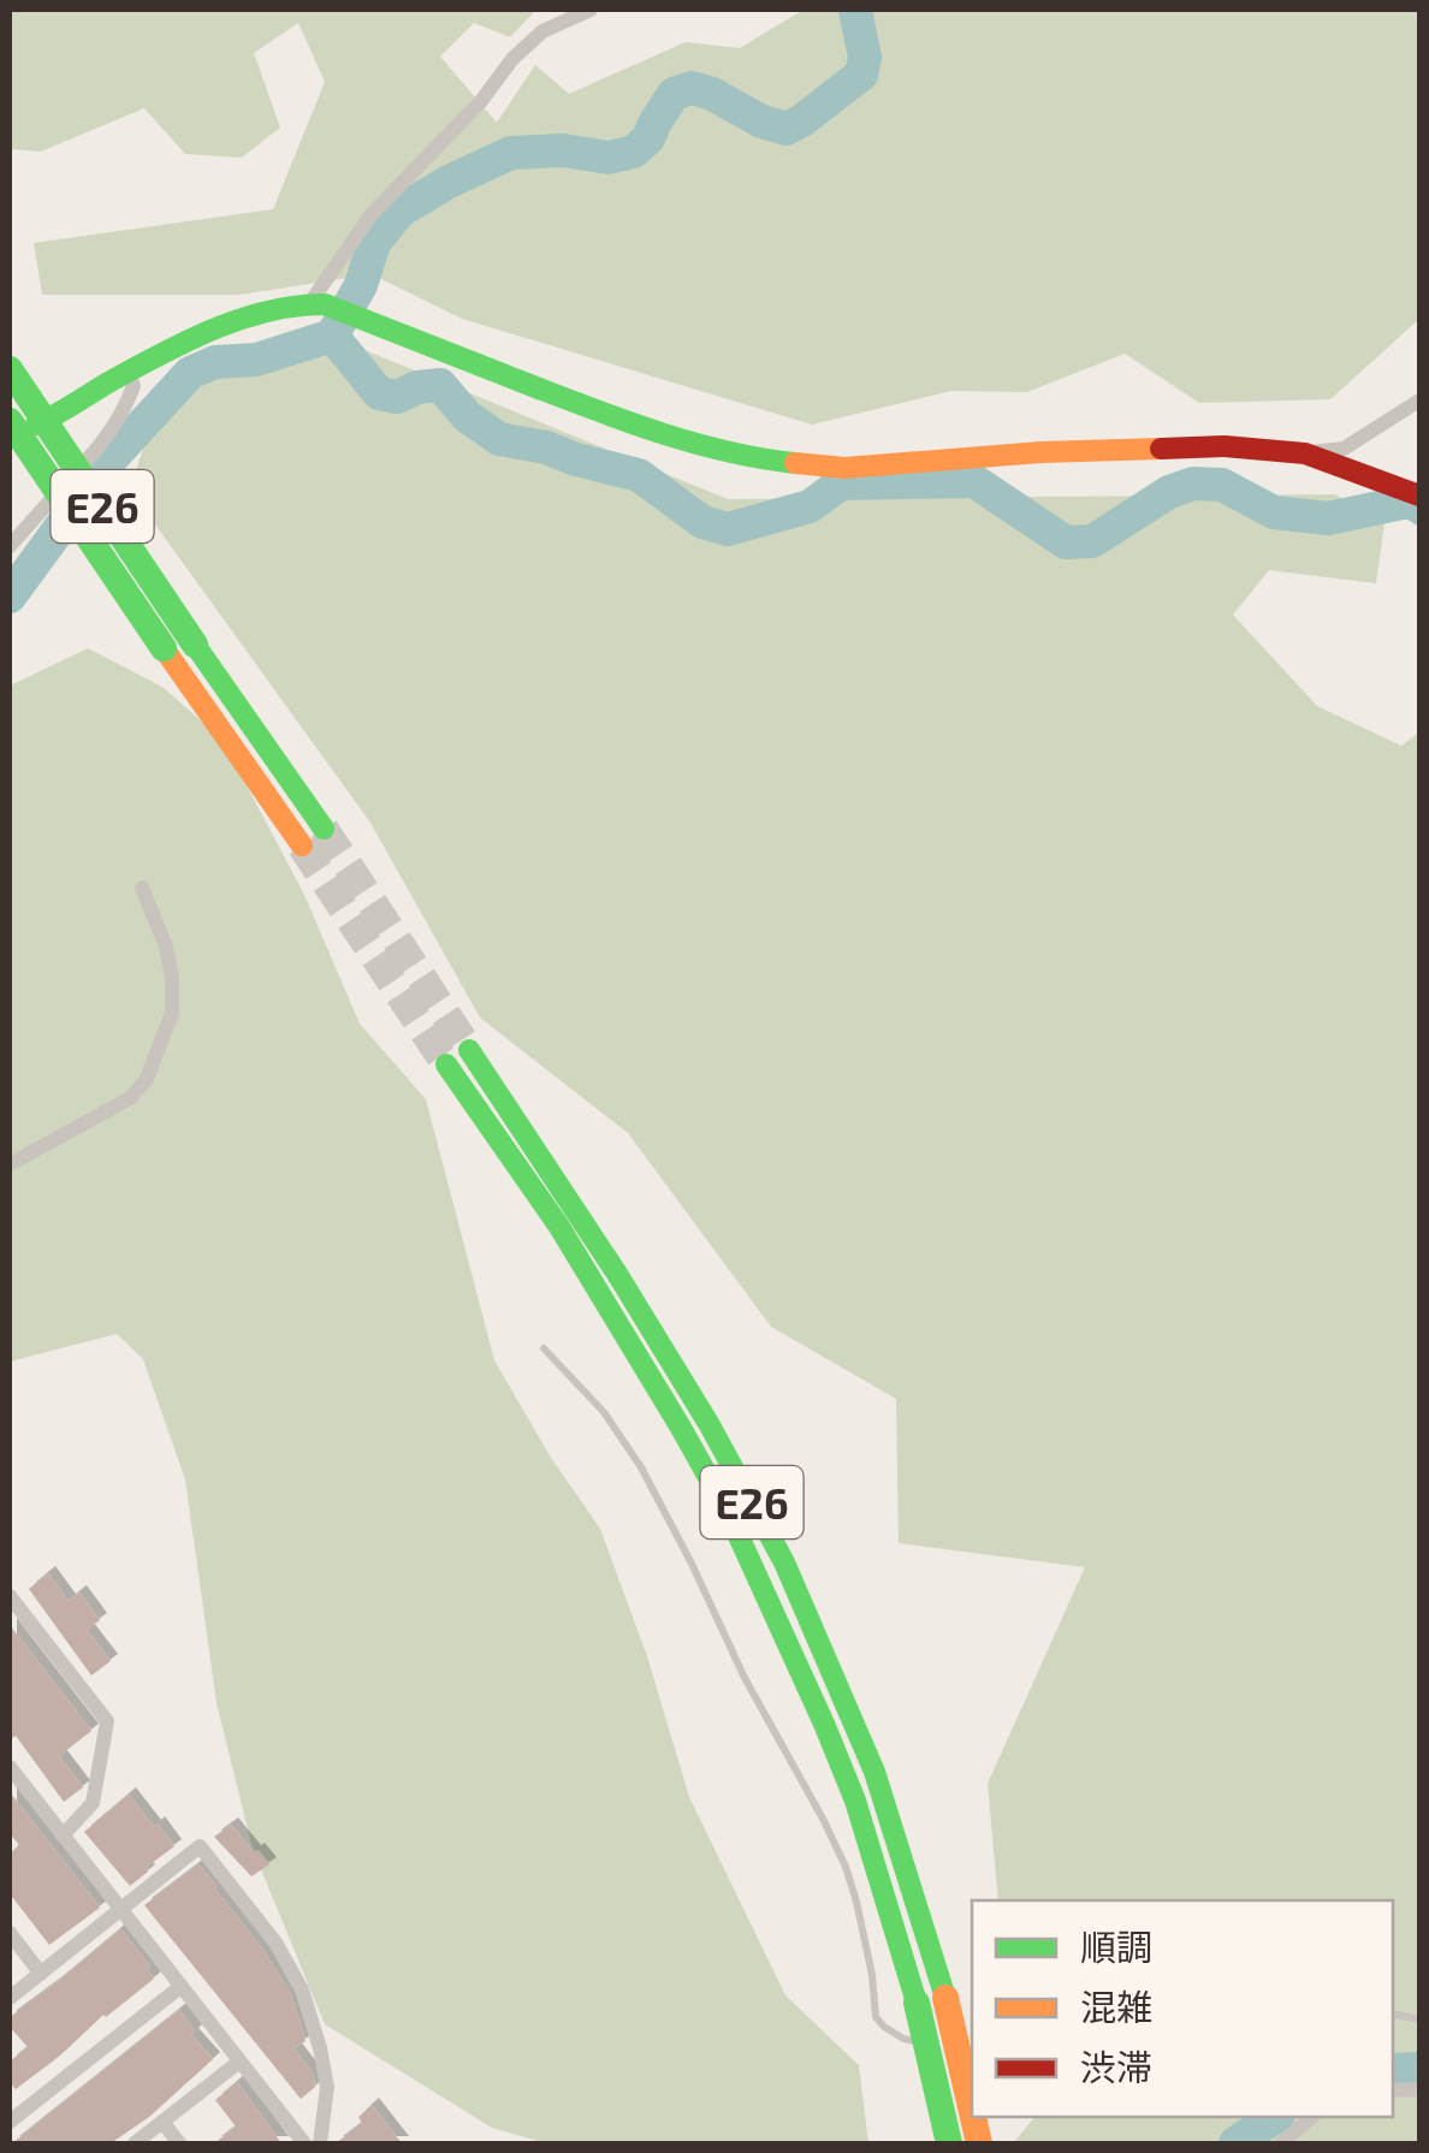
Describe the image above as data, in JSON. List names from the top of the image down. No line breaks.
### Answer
{"streets":{"main road":["E26"]},"legend":["順調","混雑","渋滞"]}
